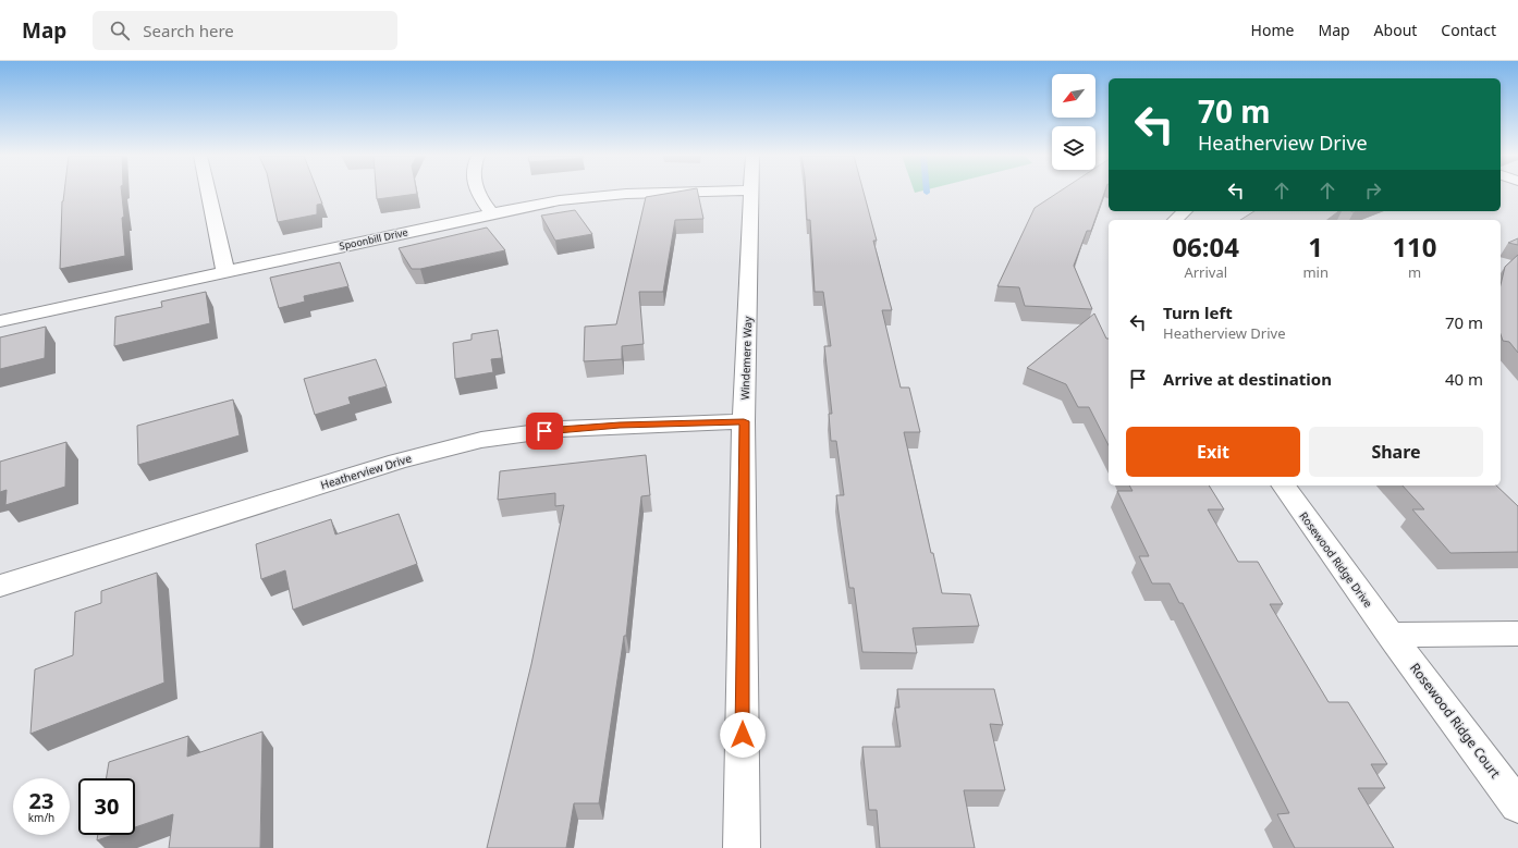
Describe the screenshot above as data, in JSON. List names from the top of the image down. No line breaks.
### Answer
{"streets":{"street":["Spoonbill Drive","Windemere Way","Heatherview Drive","Rosewood Ridge Drive","Rosewood Ridge Court"]},"crossings":[["Windemere Way","Heatherview Drive"],["Rosewood Ridge Drive","Rosewood Ridge Court"]],"north":"bottom left","page":{"header":"Map","search":"Search here","nav":["Home","Map","About","Contact"],"turn":["70 m","Heatherview Drive"],"eta":["06:04","Arrival","1","min","110","m"],"list":[{"name":"Turn left","note":"Heatherview Drive","value":"70 m"},{"name":"Arrive at destination","value":"40 m"}],"buttons":["Exit","Share"],"speed":"23 km/h","limit":"30"}}
